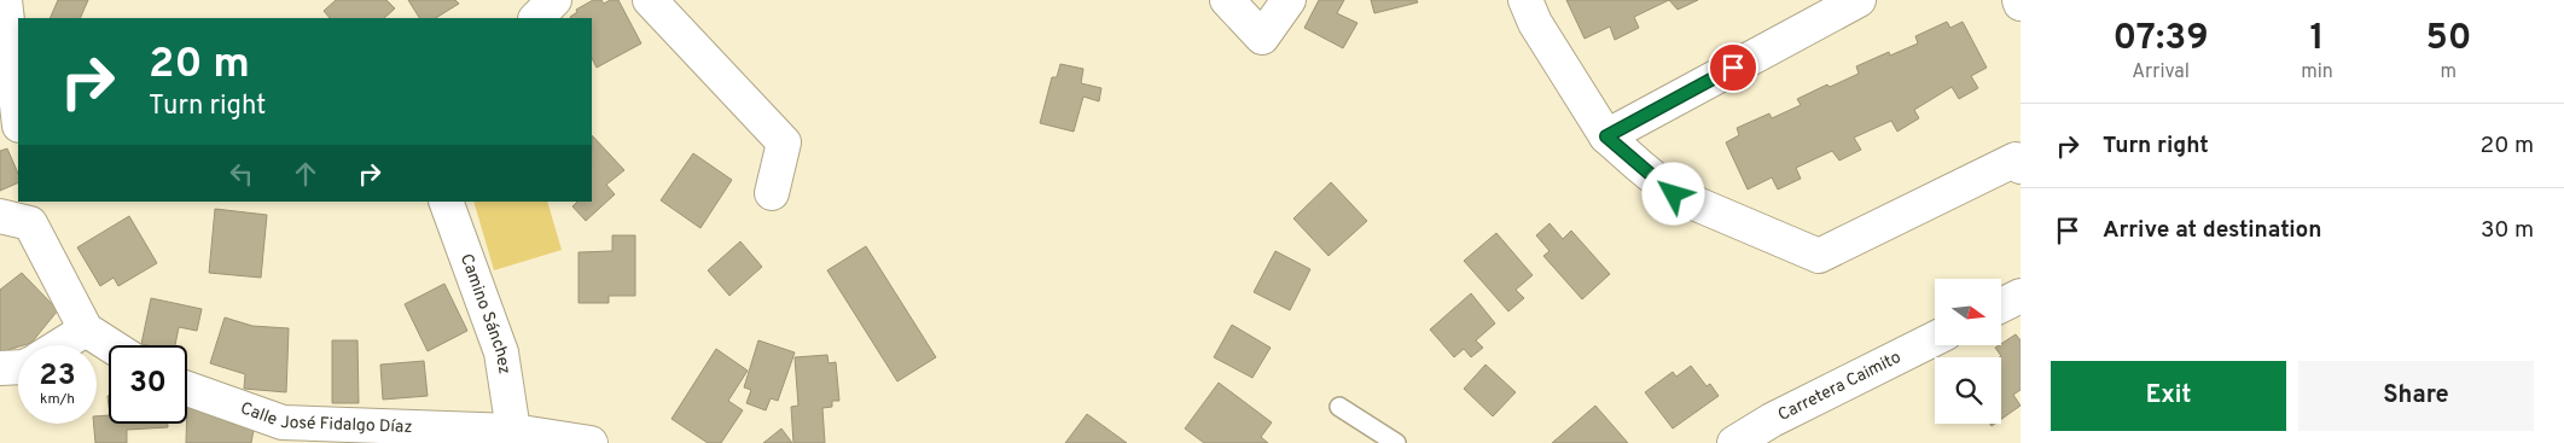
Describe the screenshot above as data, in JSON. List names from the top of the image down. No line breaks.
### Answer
{"streets":{"street":["Camino Sánchez","Carretera Caimito","Calle José Fidalgo Díaz"]},"crossings":[["Camino Sánchez","Calle José Fidalgo Díaz"]],"north":"right","page":{"eta":["07:39","Arrival","1","min","50","m"],"turn":["20 m","Turn right"],"list":[{"name":"Turn right","value":"20 m"},{"name":"Arrive at destination","value":"30 m"}],"speed":"23 km/h","limit":"30","buttons":["Exit","Share"]}}
